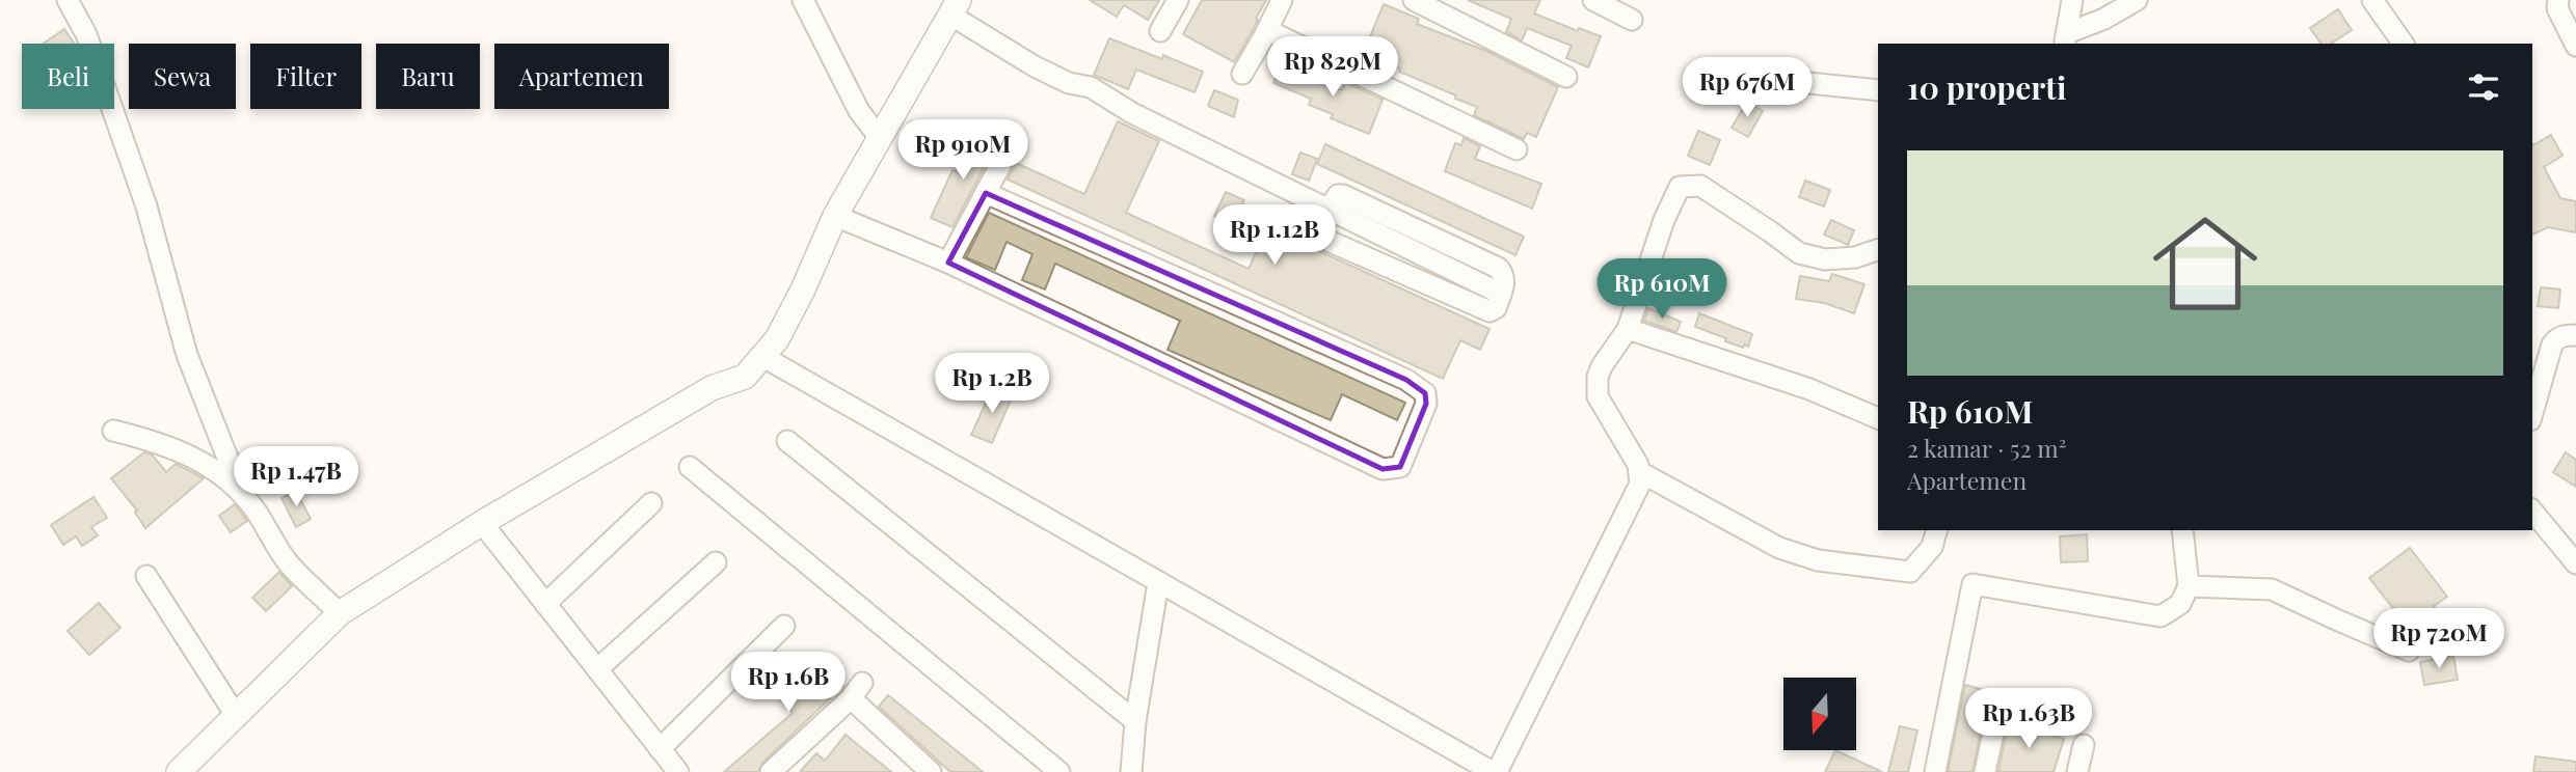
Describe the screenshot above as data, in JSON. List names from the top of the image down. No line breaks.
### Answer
{"north":"bottom","page":{"price":["Rp 829M","Rp 676M","Rp 910M","Rp 1.12B","Rp 610M","Rp 1.2B","Rp 1.47B","Rp 720M","Rp 1.6B","Rp 1.63B"],"chip":["Beli","Sewa","Filter","Baru","Apartemen"],"heading":"10 properti","list":[{"name":"Rp 610M","note":"2 kamar · 52 m² · Apartemen"}]}}
